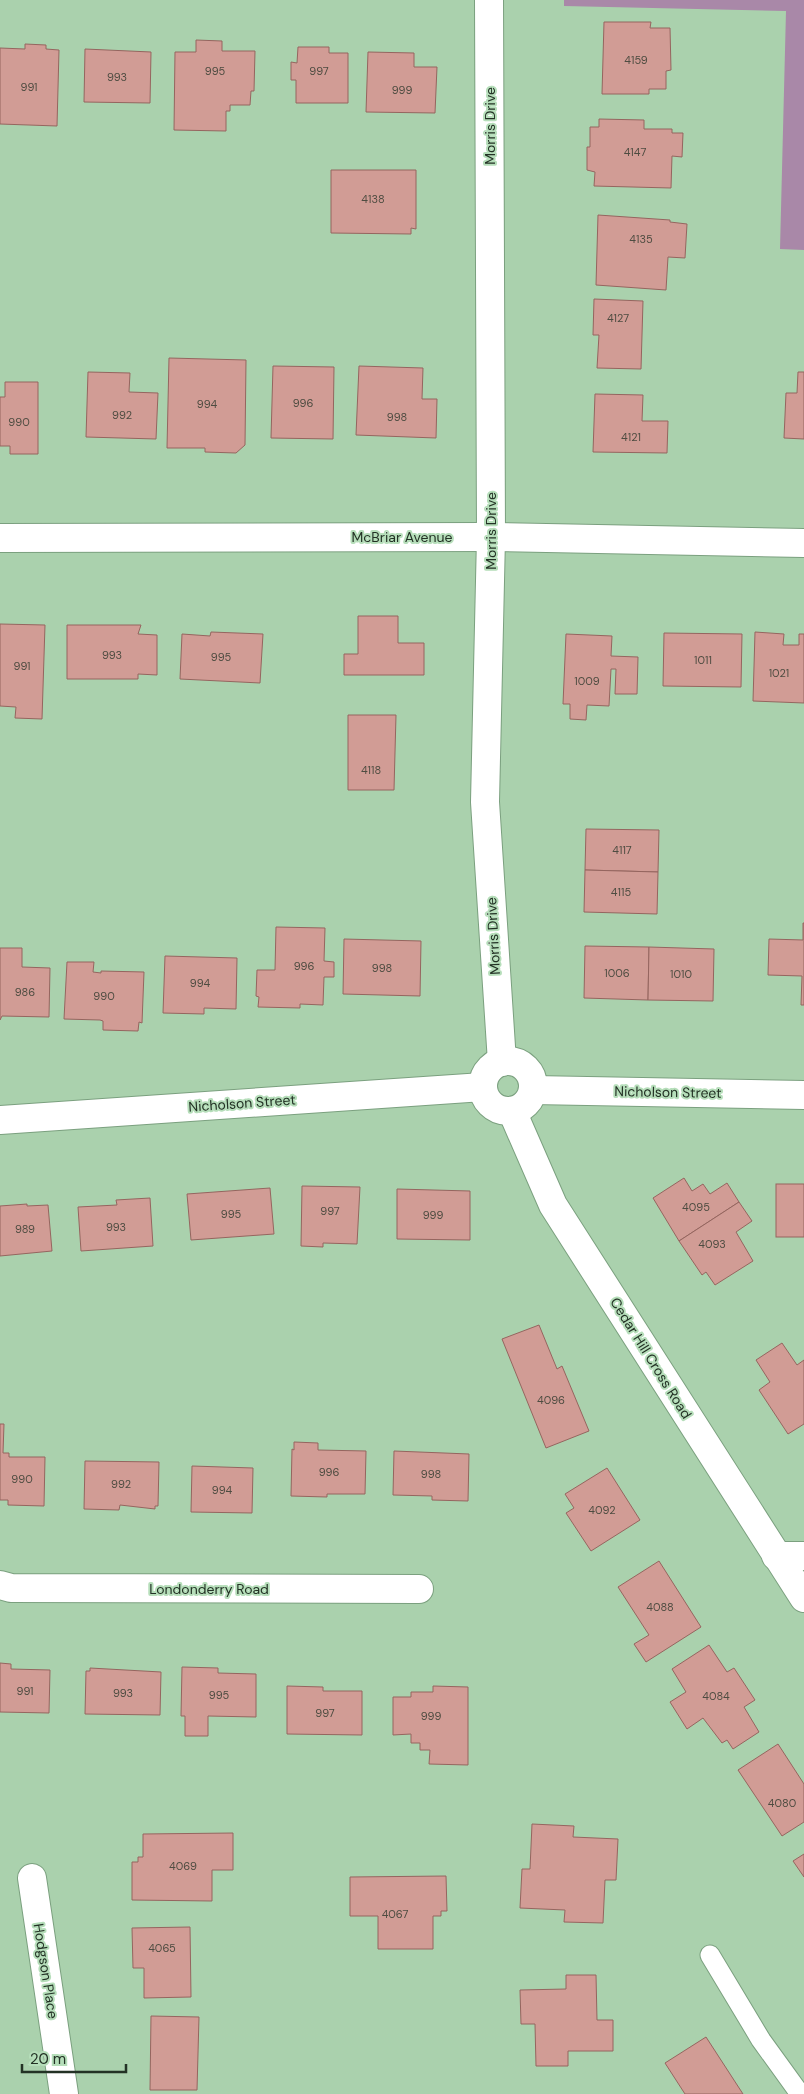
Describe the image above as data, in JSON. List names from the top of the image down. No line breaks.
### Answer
{"streets":{"street":["Morris Drive","McBriar Avenue","Nicholson Street","Cedar Hill Cross Road","Londonderry Road","Hodgson Place"]},"crossings":[["Morris Drive","McBriar Avenue"],["Morris Drive","Nicholson Street"],["Morris Drive","Cedar Hill Cross Road"],["Nicholson Street","Cedar Hill Cross Road"]],"house_numbers":["4159","995","997","993","991","999","4147","4138","4135","4127","996","994","992","998","990","4121","993","995","1011","991","1021","1009","4118","4117","4115","996","998","1006","1010","994","986","990","4095","997","995","999","993","989","4093","4096","996","998","990","992","994","4092","4088","991","993","995","4084","997","999","4080","4069","4067","4065"],"scale_bar":"20 m"}
